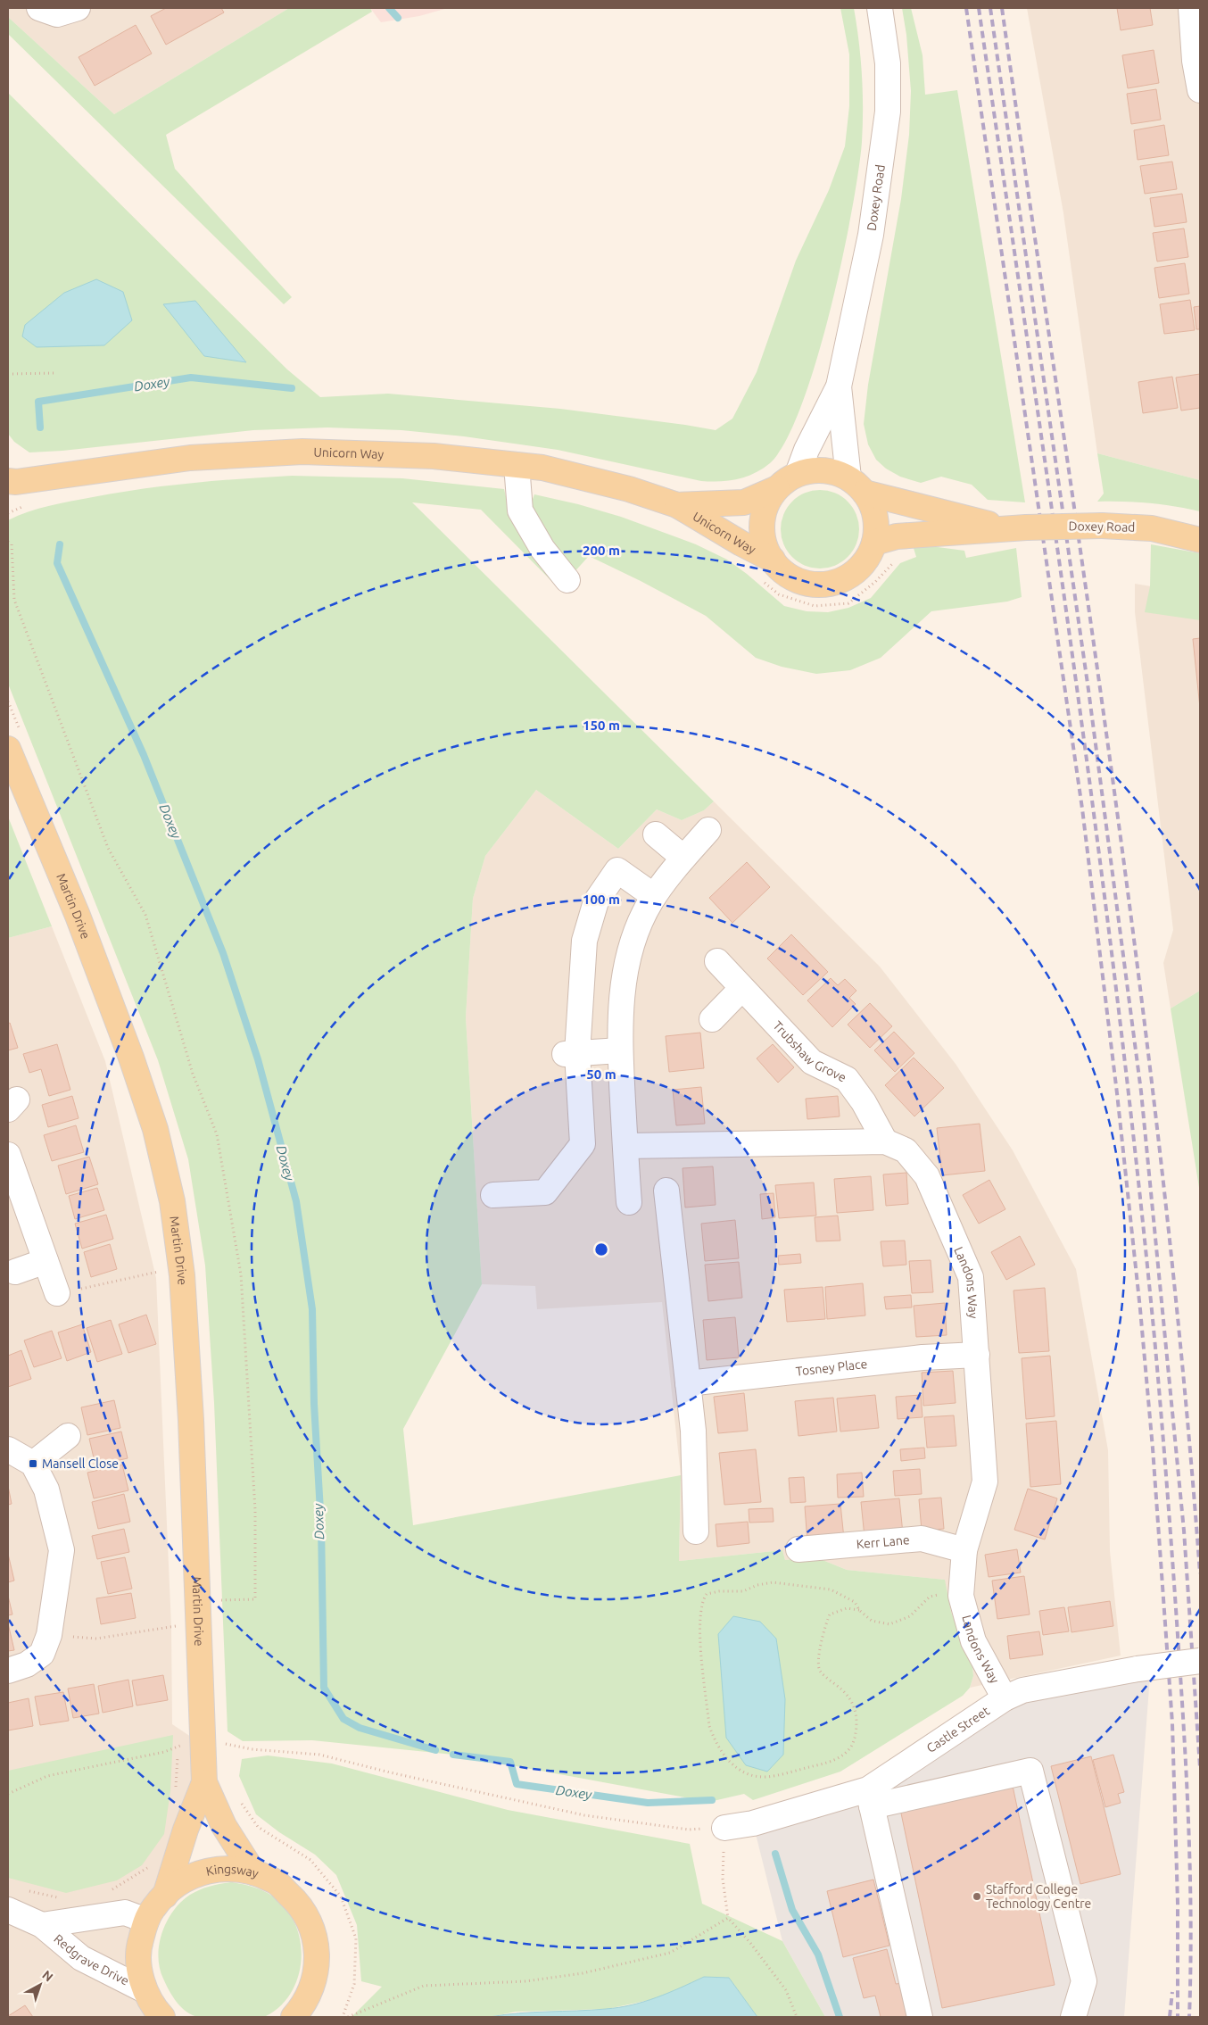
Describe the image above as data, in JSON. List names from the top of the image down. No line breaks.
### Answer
{"streets":{"main road":["Doxey Road","Unicorn Way","Martin Drive","Kingsway"],"street":["Trubshaw Grove","Landons Way","Tosney Place","Kerr Lane","Castle Street","Redgrave Drive"]},"crossings":[["Doxey Road","Unicorn Way"],["Martin Drive","Kingsway"],["Trubshaw Grove","Landons Way"],["Landons Way","Tosney Place"],["Landons Way","Kerr Lane"],["Landons Way","Castle Street"],["Kingsway","Redgrave Drive"]],"water":["Doxey"],"places":{"transit":["Mansell Close"],"other":["Stafford College Technology Centre"]},"north":"top right","rings":["200 m","150 m","100 m","50 m"]}
